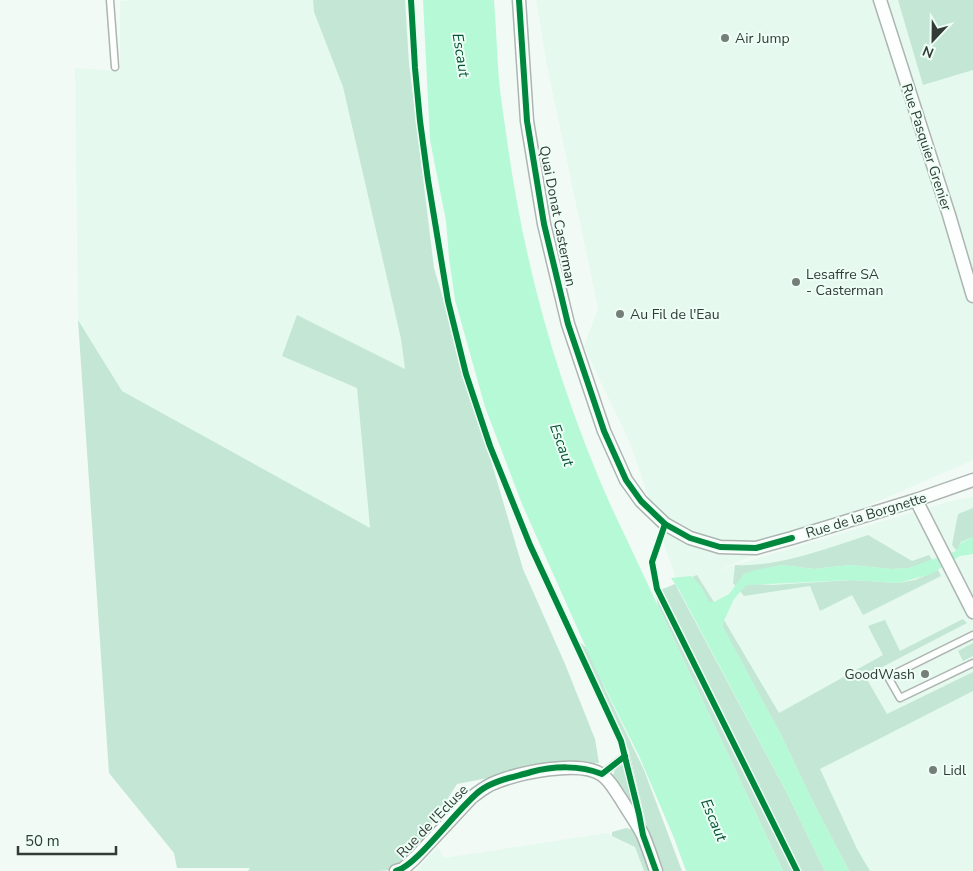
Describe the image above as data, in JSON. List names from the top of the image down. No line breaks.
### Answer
{"streets":{"street":["Rue Pasquier Grenier","Quai Donat Casterman","Rue de la Borgnette","Rue de l'Ecluse"]},"crossings":[["Quai Donat Casterman","Rue de la Borgnette"]],"water":["Escaut"],"places":["Air Jump","Lesaffre SA - Casterman","Au Fil de l'Eau","GoodWash","Lidl"],"scale_bar":"50 m","north":"bottom"}
